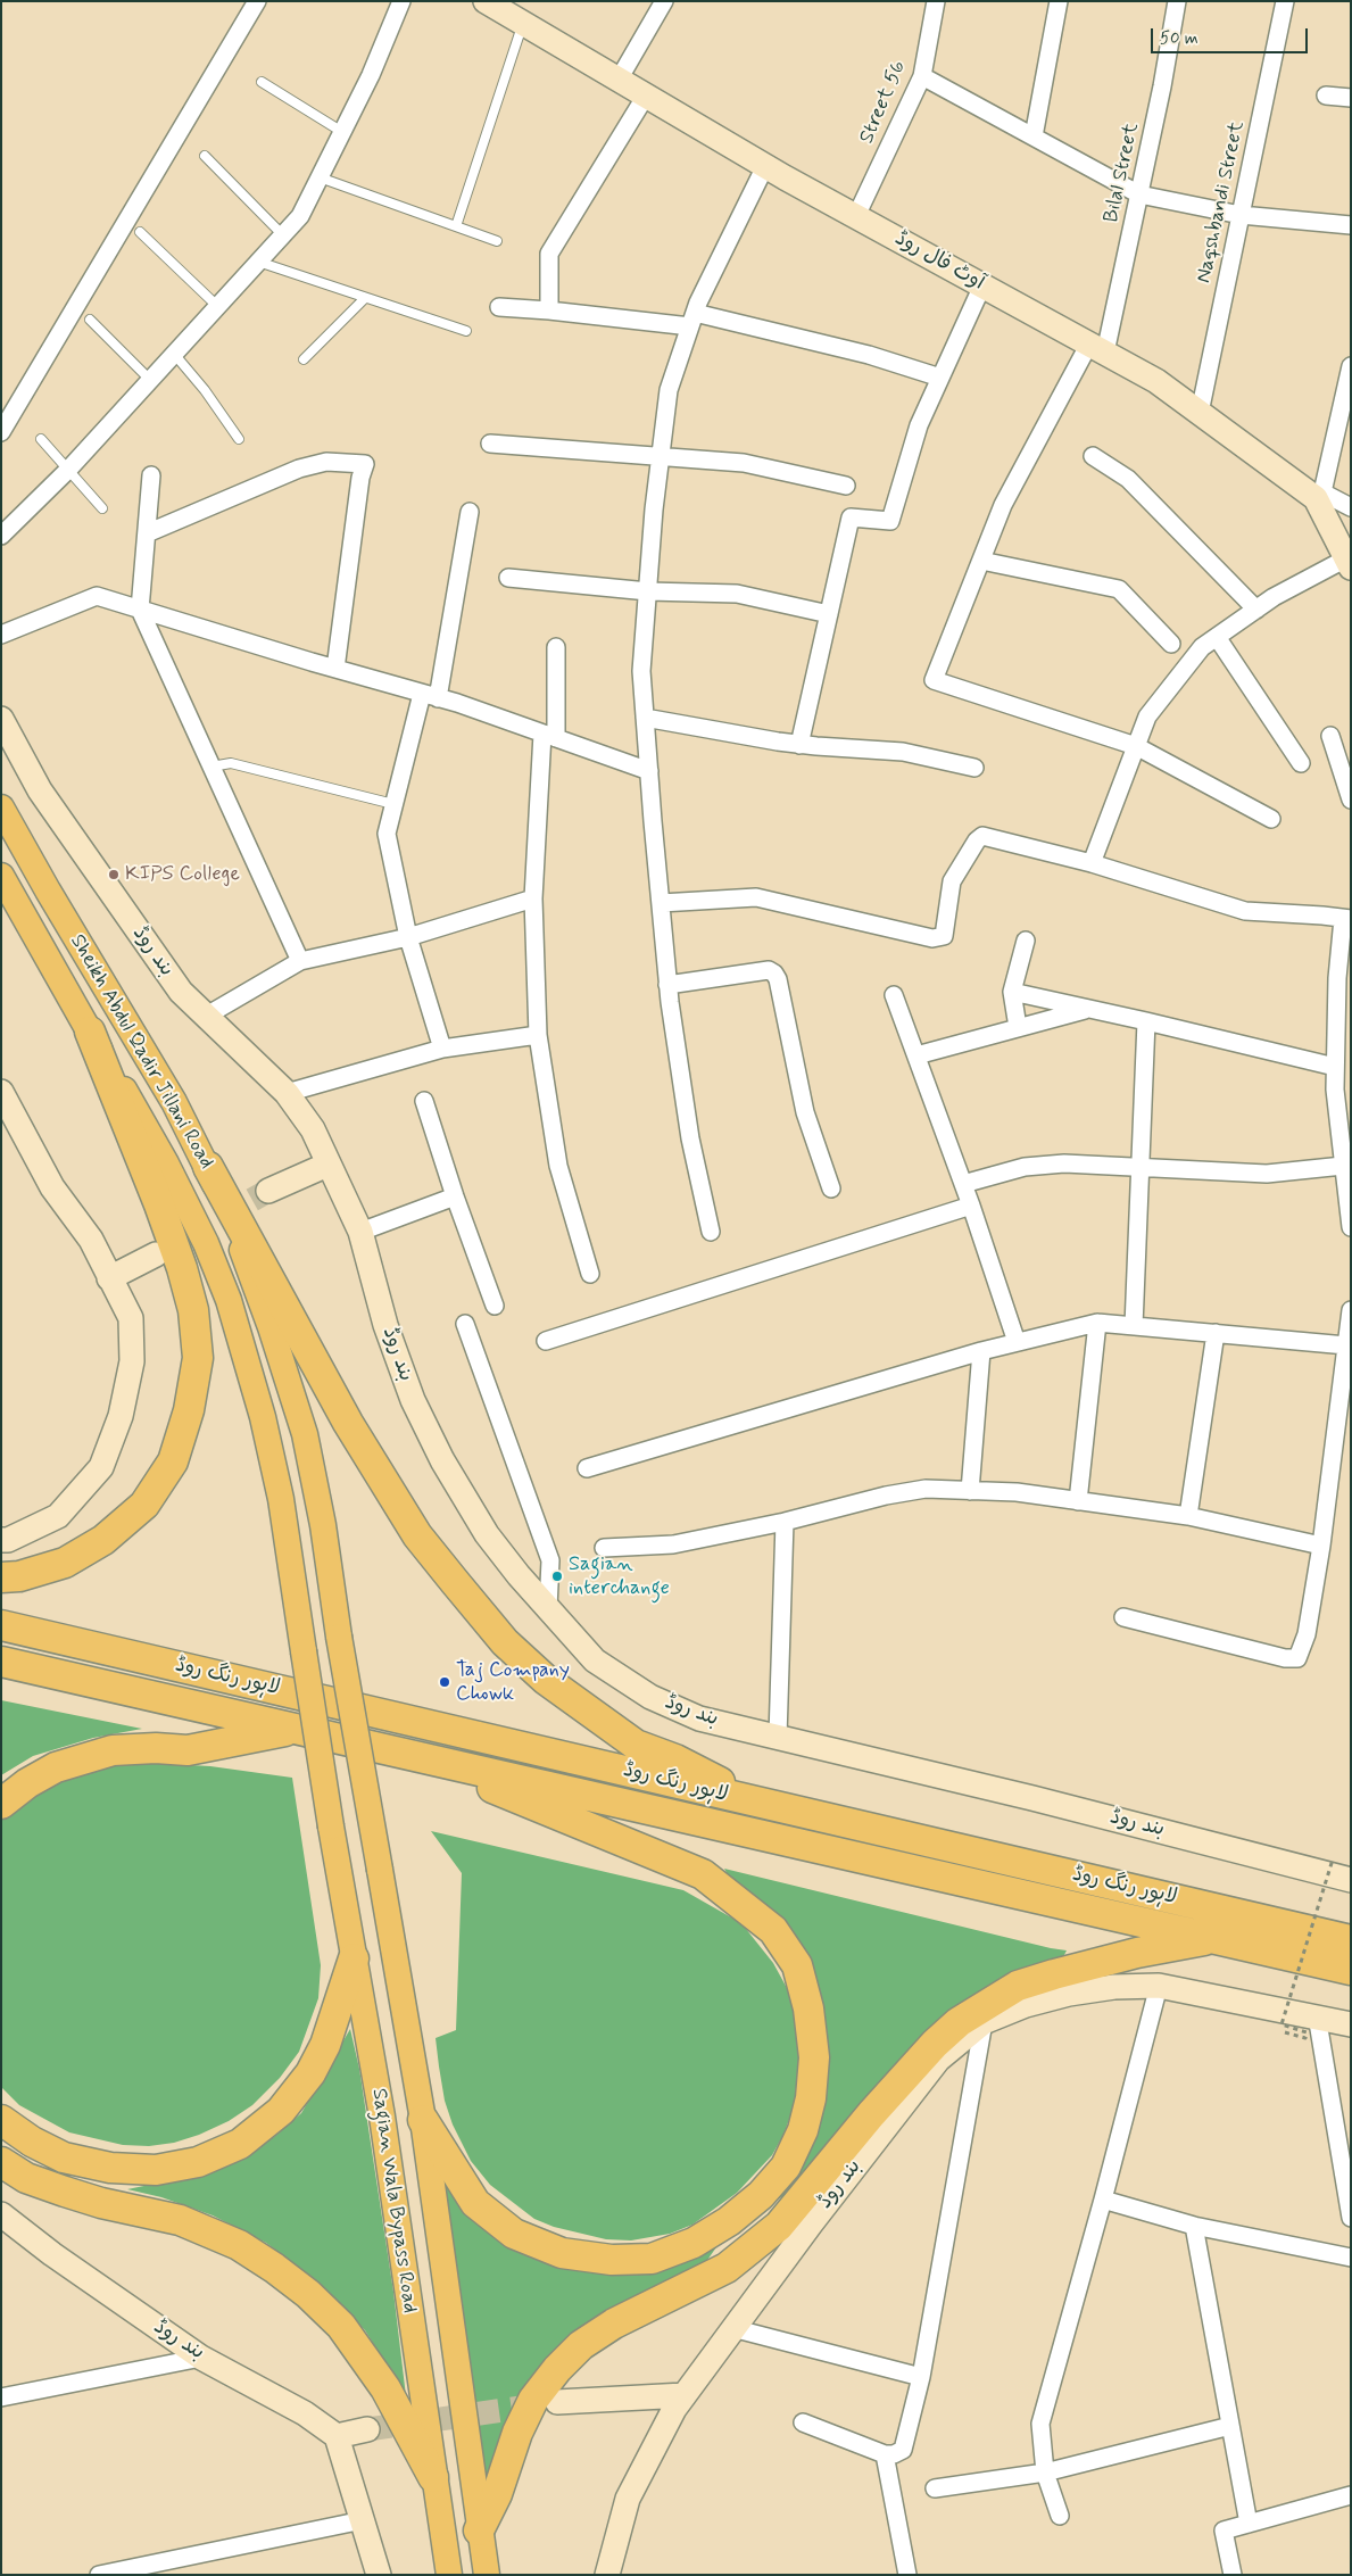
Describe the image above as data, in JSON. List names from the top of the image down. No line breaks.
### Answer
{"streets":{"highway":["لاہور رنگ روڈ"],"main road":["آوٹ فال روڈ","بند روڈ","Sheikh Abdul Qadir Jillani Road","Sagian Wala Bypass Road"],"street":["Street 56","Bilal Street","Naqshbandi Street"]},"crossings":[["Street 56","آوٹ فال روڈ"],["Bilal Street","آوٹ فال روڈ"],["Naqshbandi Street","آوٹ فال روڈ"],["Sheikh Abdul Qadir Jillani Road","Sagian Wala Bypass Road"]],"places":["KIPS College","Sagian interchange","Taj Company Chowk"],"scale_bar":"50 m"}
